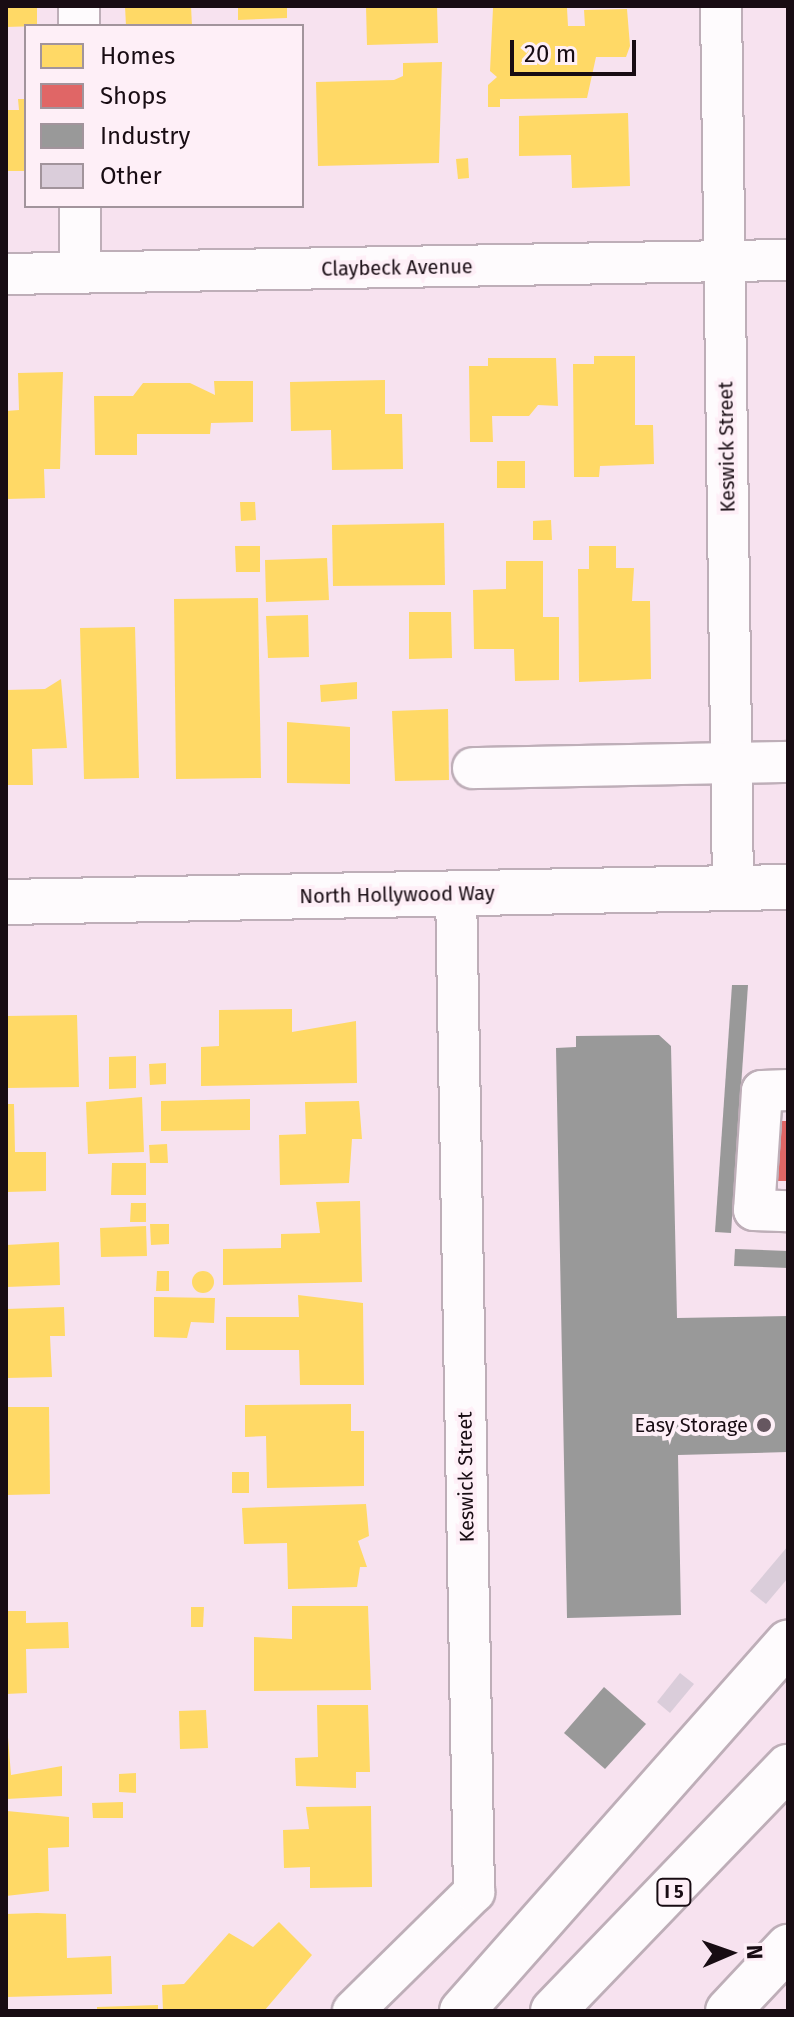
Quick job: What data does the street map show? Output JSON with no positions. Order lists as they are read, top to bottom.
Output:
{
  "streets": {
    "main road": ["North Hollywood Way", "I 5"],
    "street": ["Claybeck Avenue", "Keswick Street"]
  },
  "crossings": [
    ["Claybeck Avenue", "Keswick Street"],
    ["Keswick Street", "North Hollywood Way"]
  ],
  "places": ["Easy Storage"],
  "legend": [
    "Homes",
    "Shops",
    "Industry",
    "Other"
  ],
  "scale_bar": "20 m",
  "north": "right"
}
